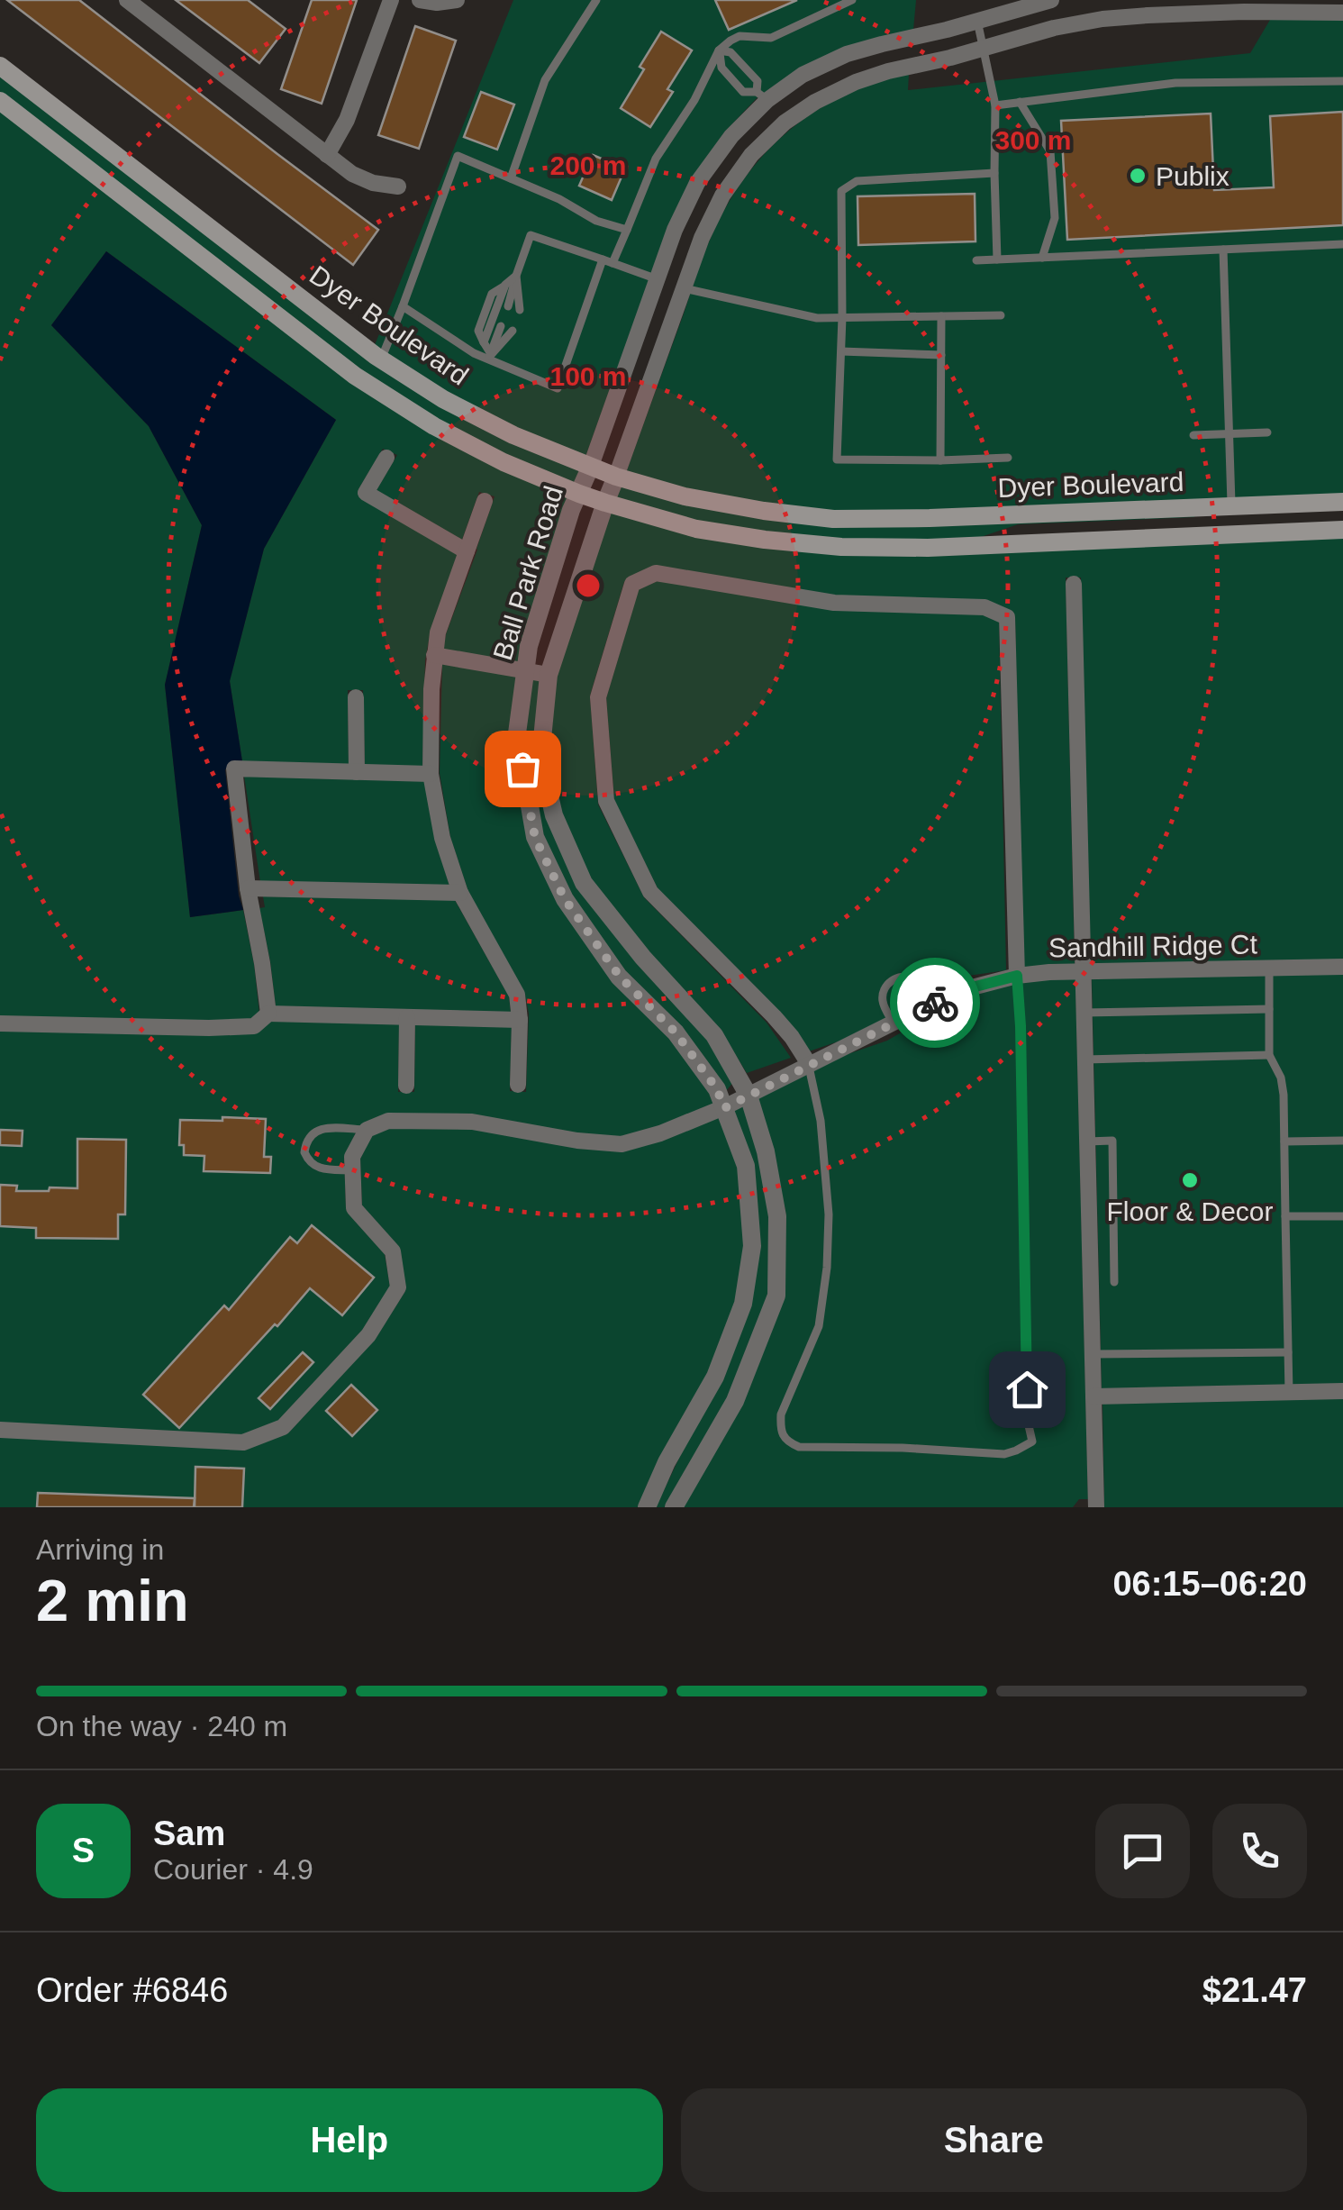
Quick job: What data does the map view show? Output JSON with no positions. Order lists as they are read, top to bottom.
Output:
{
  "streets": {
    "main road": ["Dyer Boulevard"],
    "street": ["Ball Park Road", "Sandhill Ridge Ct"]
  },
  "crossings": [
    ["Dyer Boulevard", "Ball Park Road"],
    ["Ball Park Road", "Sandhill Ridge Ct"]
  ],
  "places": ["Publix", "Floor & Decor"],
  "page": {
    "heading": ["2 min", "Arriving in", "06:15–06:20"],
    "panel": [
      "Sam",
      "Courier · 4.9",
      "Order #6846",
      "$21.47"
    ],
    "bar": "On the way · 240 m",
    "round": "S",
    "buttons": ["Help", "Share"]
  },
  "rings": ["300 m", "200 m", "100 m"]
}
